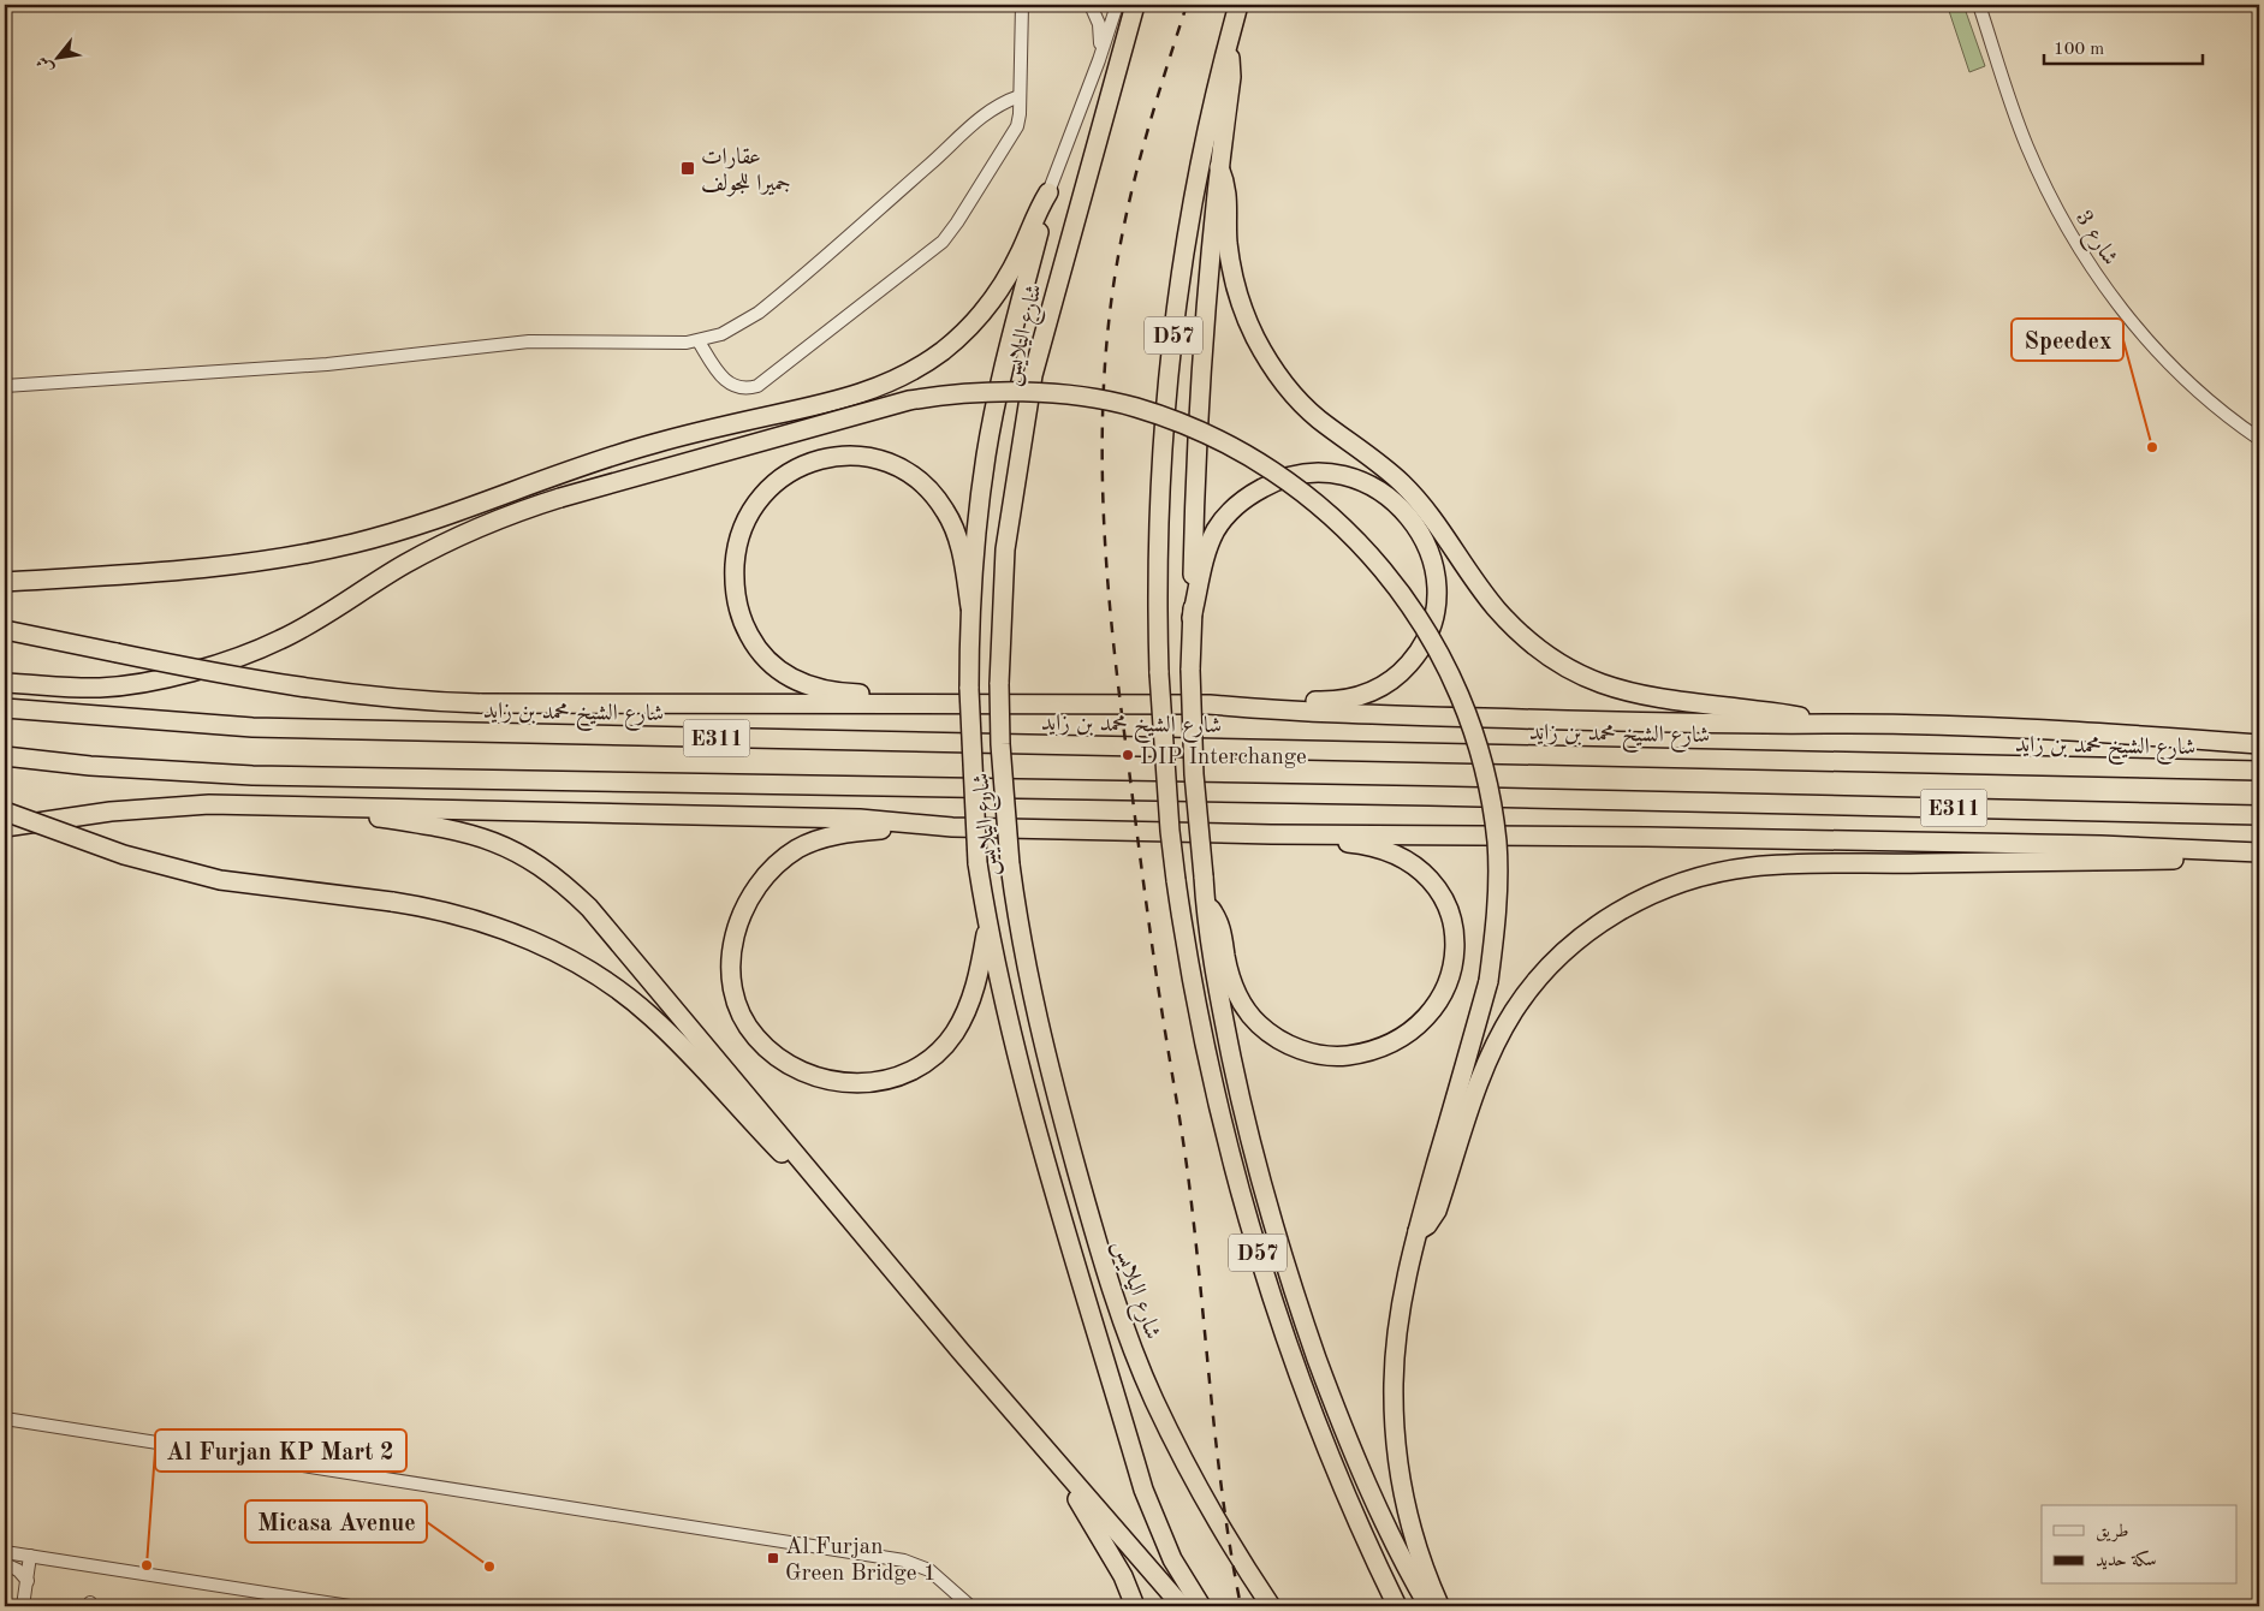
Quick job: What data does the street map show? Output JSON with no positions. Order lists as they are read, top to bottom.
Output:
{
  "streets": {
    "highway": [
      "شارع اليلايس",
      "D57",
      "شارع الشيخ محمد بن زايد",
      "E311"
    ],
    "street": ["شارع 3"]
  },
  "places": {
    "transit": ["عقارات جميرا للجولف", "Al Furjan Green Bridge 1"],
    "other": [
      "Speedex",
      "DIP Interchange",
      "Al Furjan KP Mart 2",
      "Micasa Avenue"
    ]
  },
  "legend": ["طريق", "سكة حديد"],
  "scale_bar": "100 m",
  "north": "bottom left"
}
